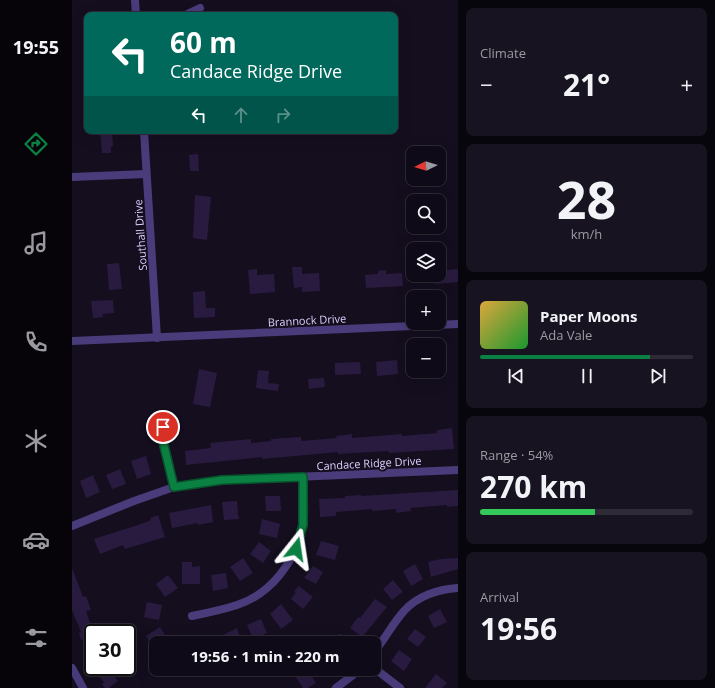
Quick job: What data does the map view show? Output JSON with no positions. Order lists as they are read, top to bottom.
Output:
{
  "streets": {
    "street": ["Southall Drive", "Brannock Drive", "Candace Ridge Drive"]
  },
  "crossings": [
    ["Southall Drive", "Brannock Drive"]
  ],
  "north": "left",
  "page": {
    "tabs": "19:55",
    "tile": [
      "Climate",
      ["28", "km/h"],
      ["Range · 54%", "270 km"],
      ["Arrival", "19:56"]
    ],
    "turn": ["60 m", "Candace Ridge Drive"],
    "heat": ["−", "21°", "+"],
    "map_buttons": ["+", "−"],
    "song": ["Paper Moons", "Ada Vale"],
    "limit": "30",
    "trip": "19:56 · 1 min · 220 m"
  }
}
